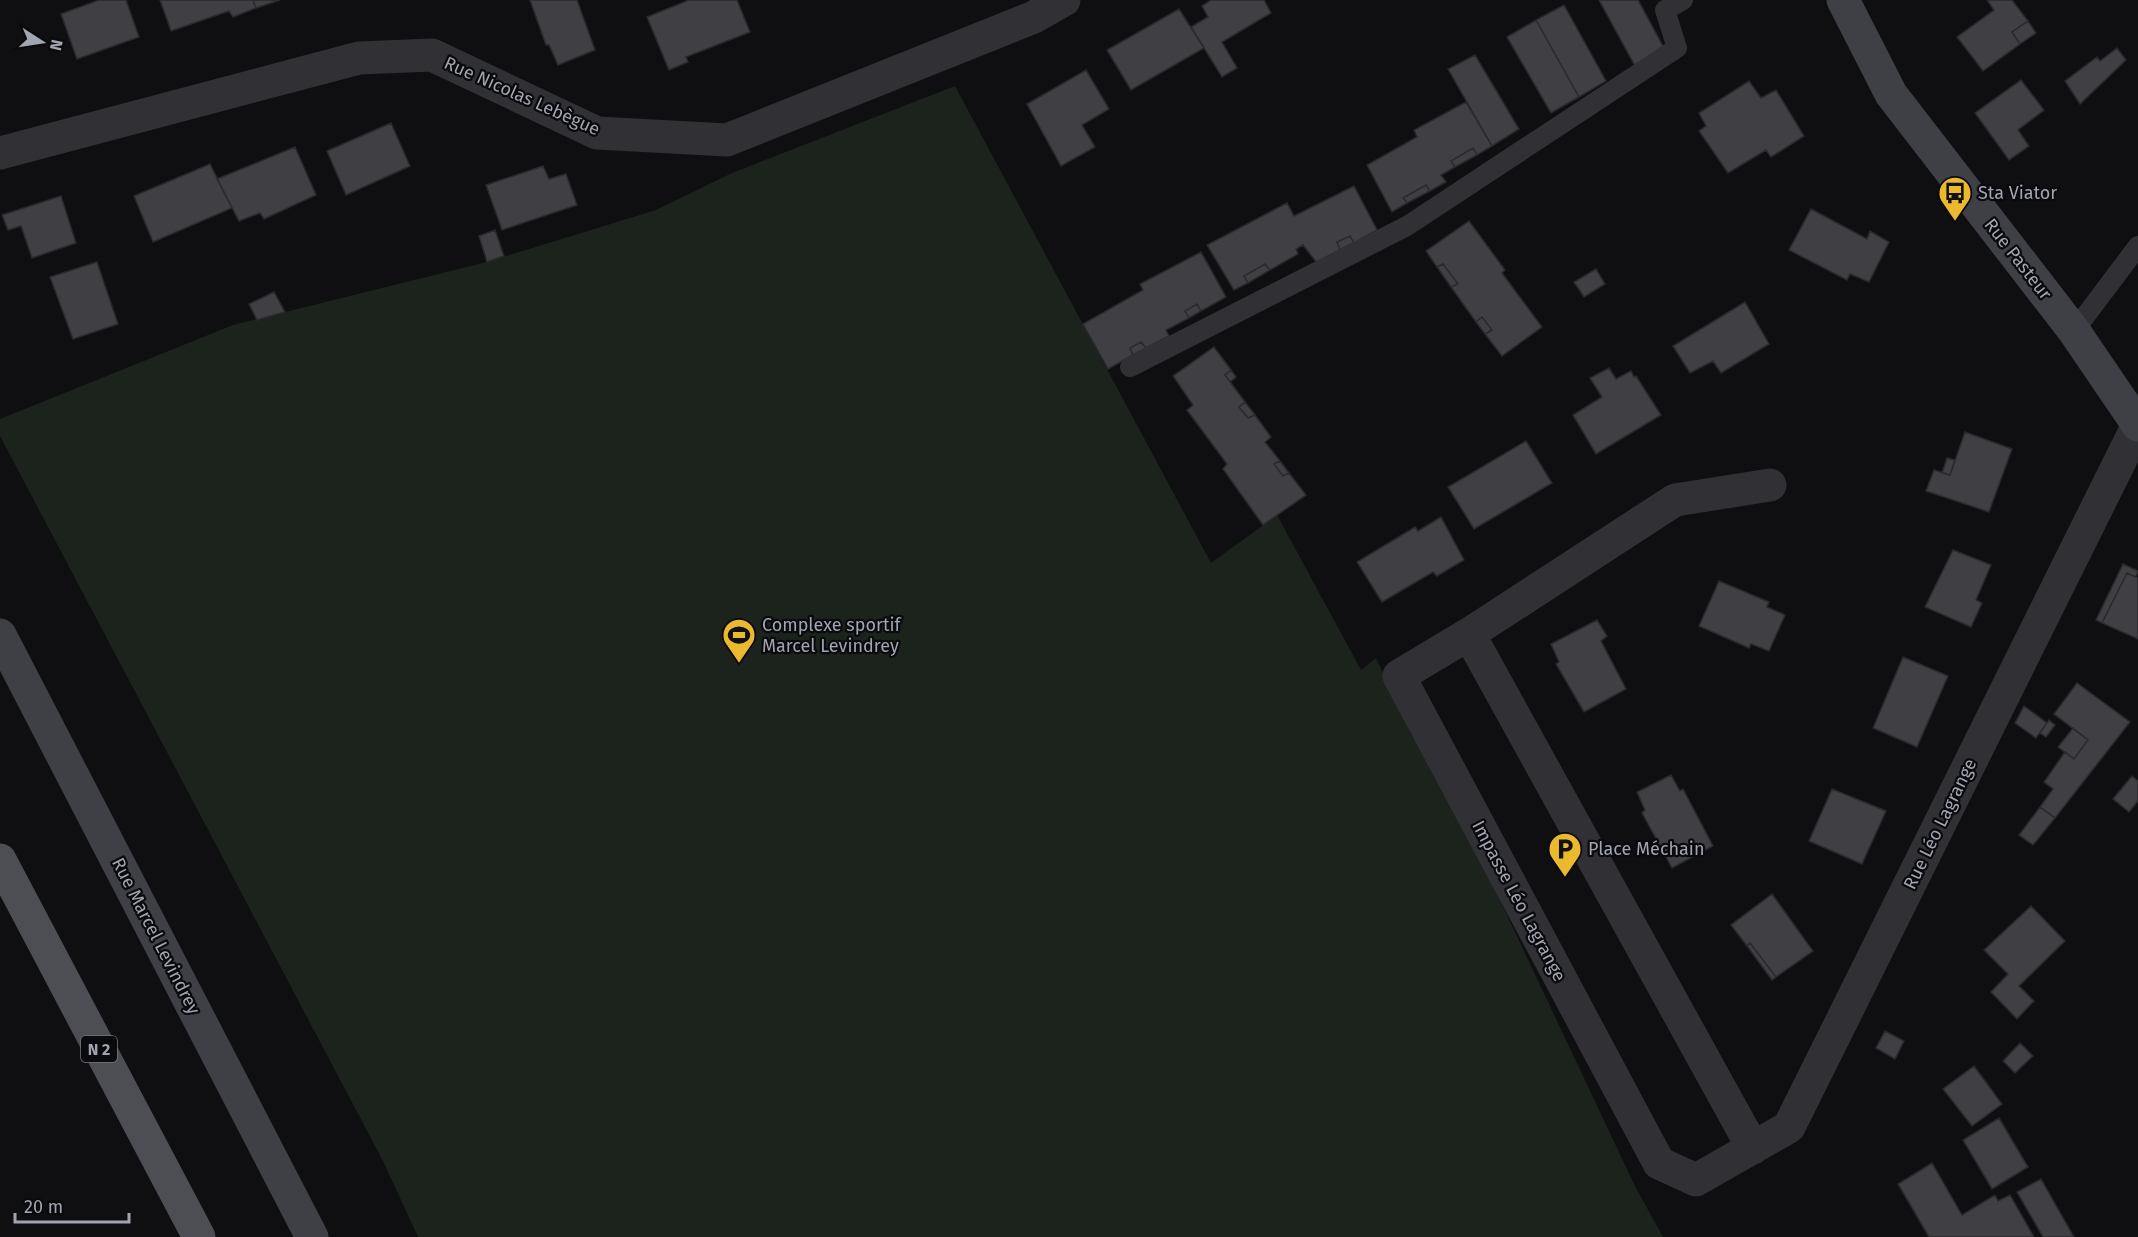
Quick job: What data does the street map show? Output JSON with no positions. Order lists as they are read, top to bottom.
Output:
{
  "streets": {
    "main road": ["N 2"],
    "street": [
      "Rue Nicolas Lebègue",
      "Rue Pasteur",
      "Rue Léo Lagrange",
      "Impasse Léo Lagrange",
      "Rue Marcel Levindrey"
    ]
  },
  "crossings": [
    ["Rue Pasteur", "Rue Léo Lagrange"],
    ["Rue Léo Lagrange", "Impasse Léo Lagrange"]
  ],
  "places": {
    "bus stop": ["Sta Viator"],
    "sports": ["Complexe sportif Marcel Levindrey"],
    "parking": ["Place Méchain"]
  },
  "scale_bar": "20 m",
  "north": "right"
}
